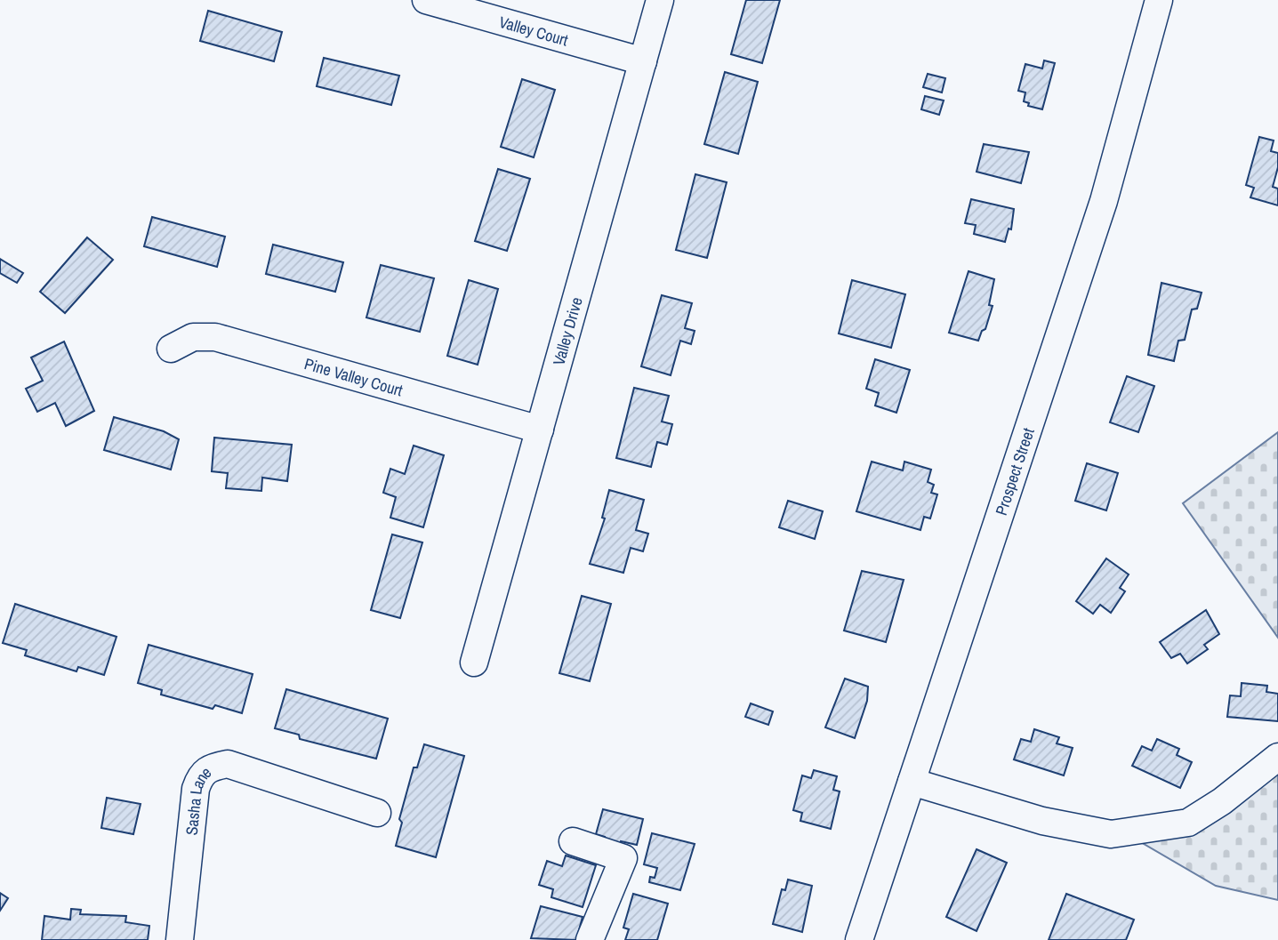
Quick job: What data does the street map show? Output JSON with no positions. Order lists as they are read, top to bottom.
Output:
{
  "streets": {
    "street": [
      "Valley Court",
      "Valley Drive",
      "Pine Valley Court",
      "Prospect Street",
      "Sasha Lane"
    ]
  },
  "crossings": [
    ["Valley Court", "Valley Drive"],
    ["Valley Drive", "Pine Valley Court"]
  ]
}
